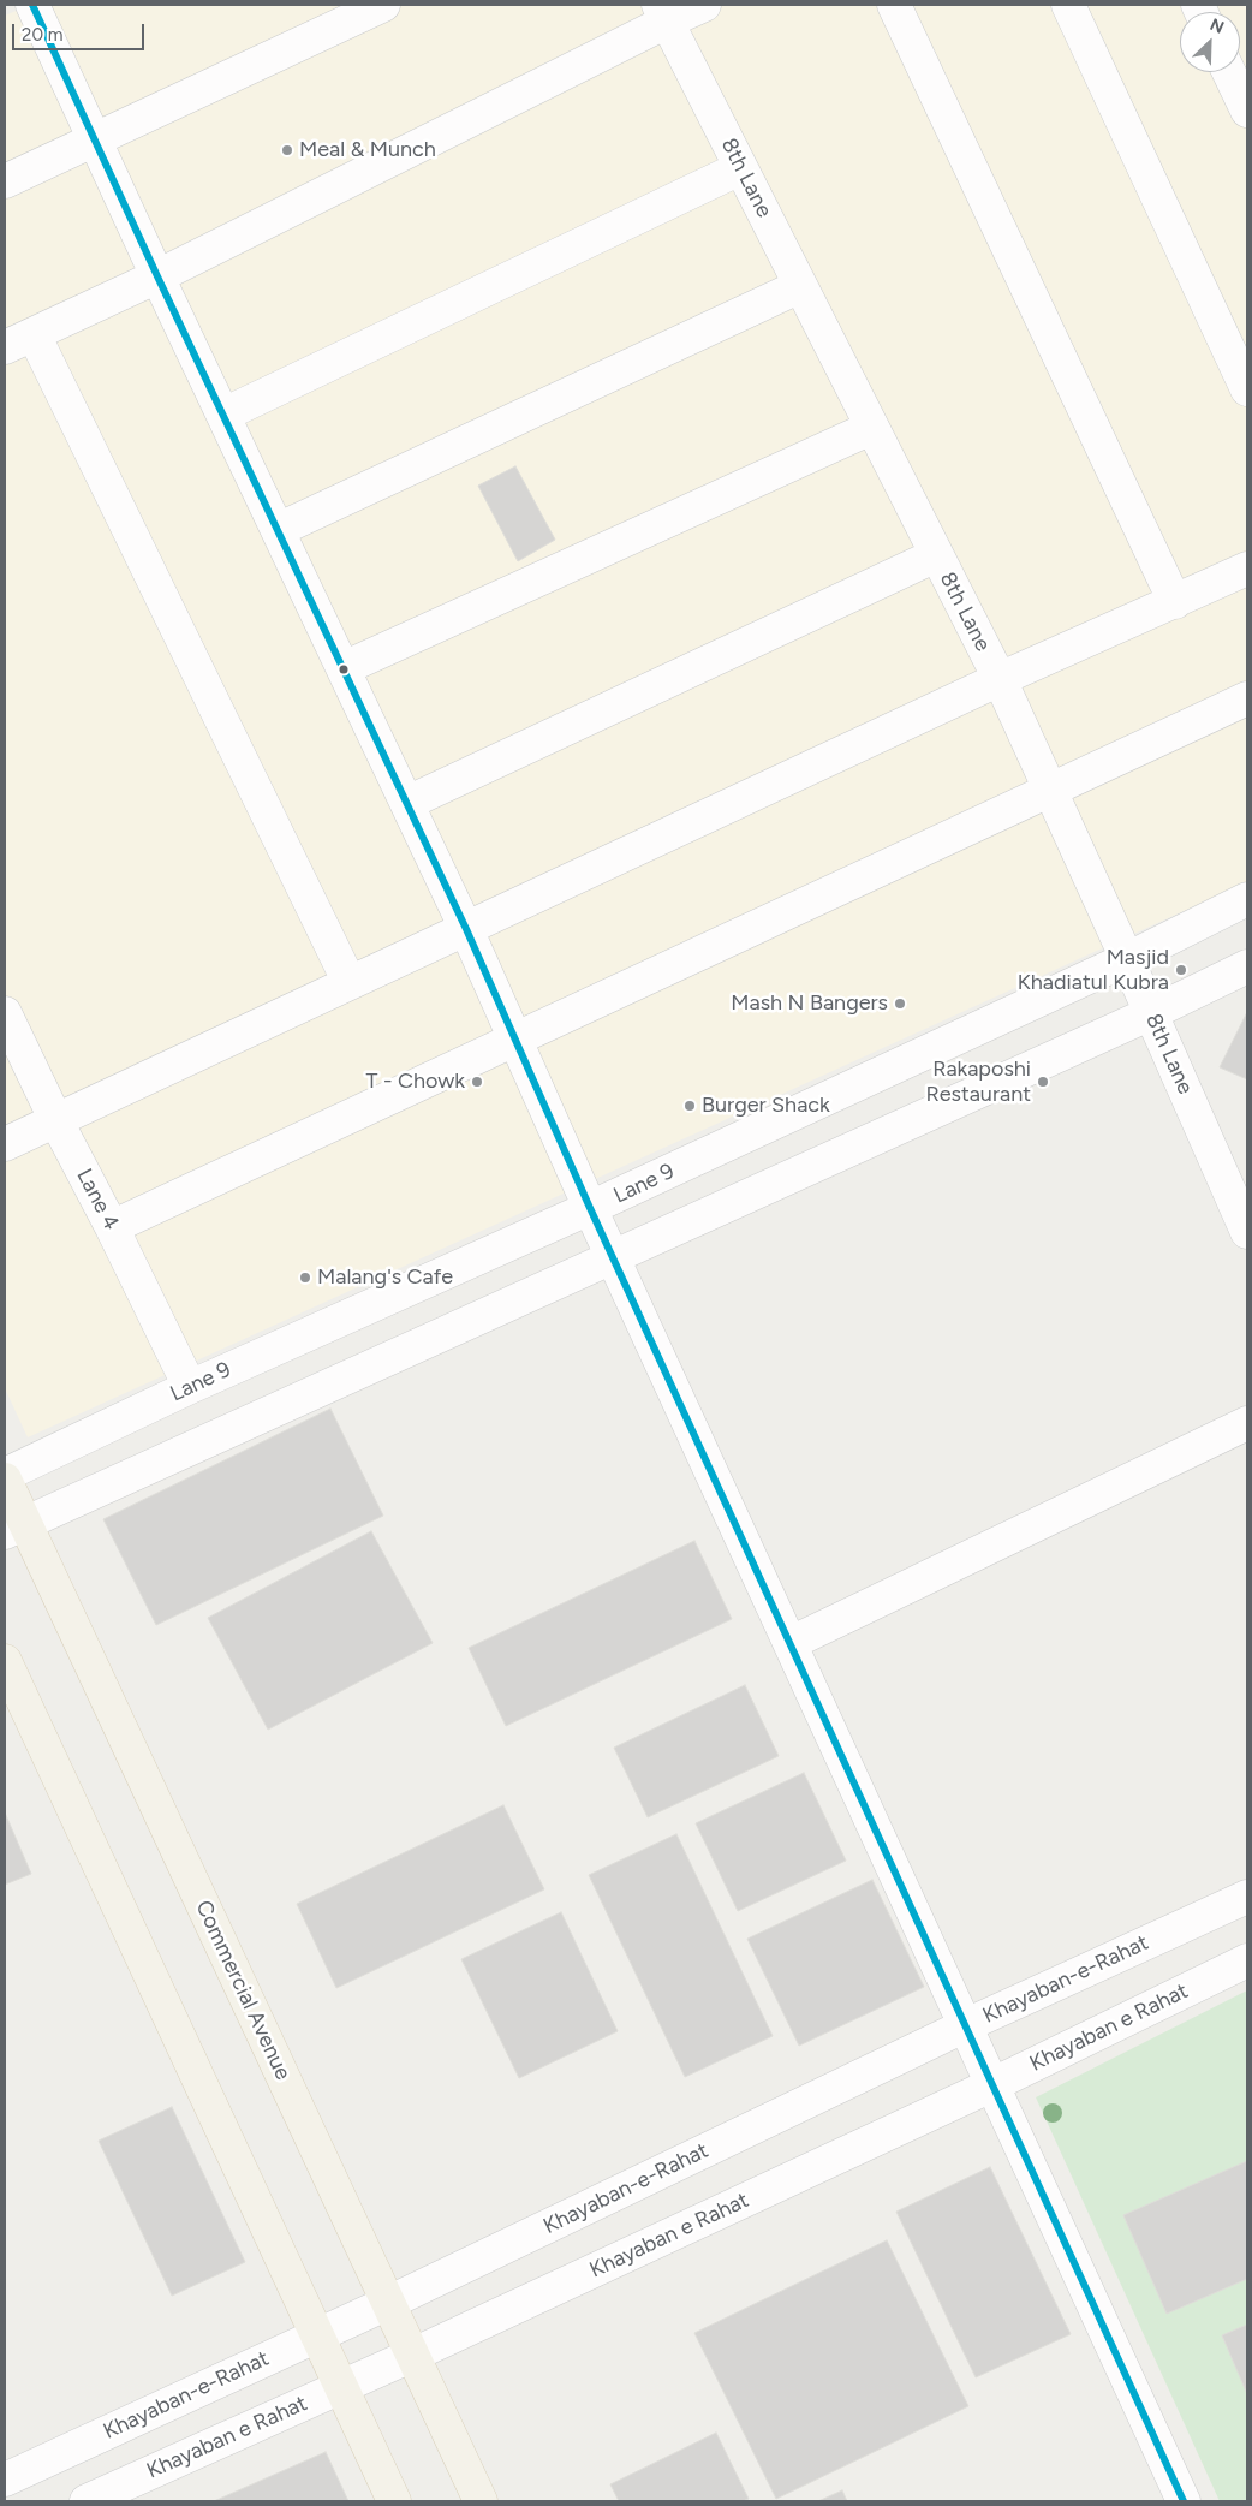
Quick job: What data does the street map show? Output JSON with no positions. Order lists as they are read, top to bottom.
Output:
{
  "streets": {
    "main road": ["Commercial Avenue"],
    "street": [
      "8th Lane",
      "Lane 9",
      "Lane 4",
      "Khayaban-e-Rahat",
      "Khayaban e Rahat"
    ]
  },
  "crossings": [
    ["8th Lane", "Lane 9"],
    ["Lane 9", "Lane 4"],
    ["Khayaban-e-Rahat", "Commercial Avenue"],
    ["Commercial Avenue", "Khayaban e Rahat"]
  ],
  "places": [
    "Meal & Munch",
    "Masjid Khadiatul Kubra",
    "Mash N Bangers",
    "T - Chowk",
    "Rakaposhi Restaurant",
    "Burger Shack",
    "Malang's Cafe"
  ],
  "scale_bar": "20 m",
  "north": "top right"
}
